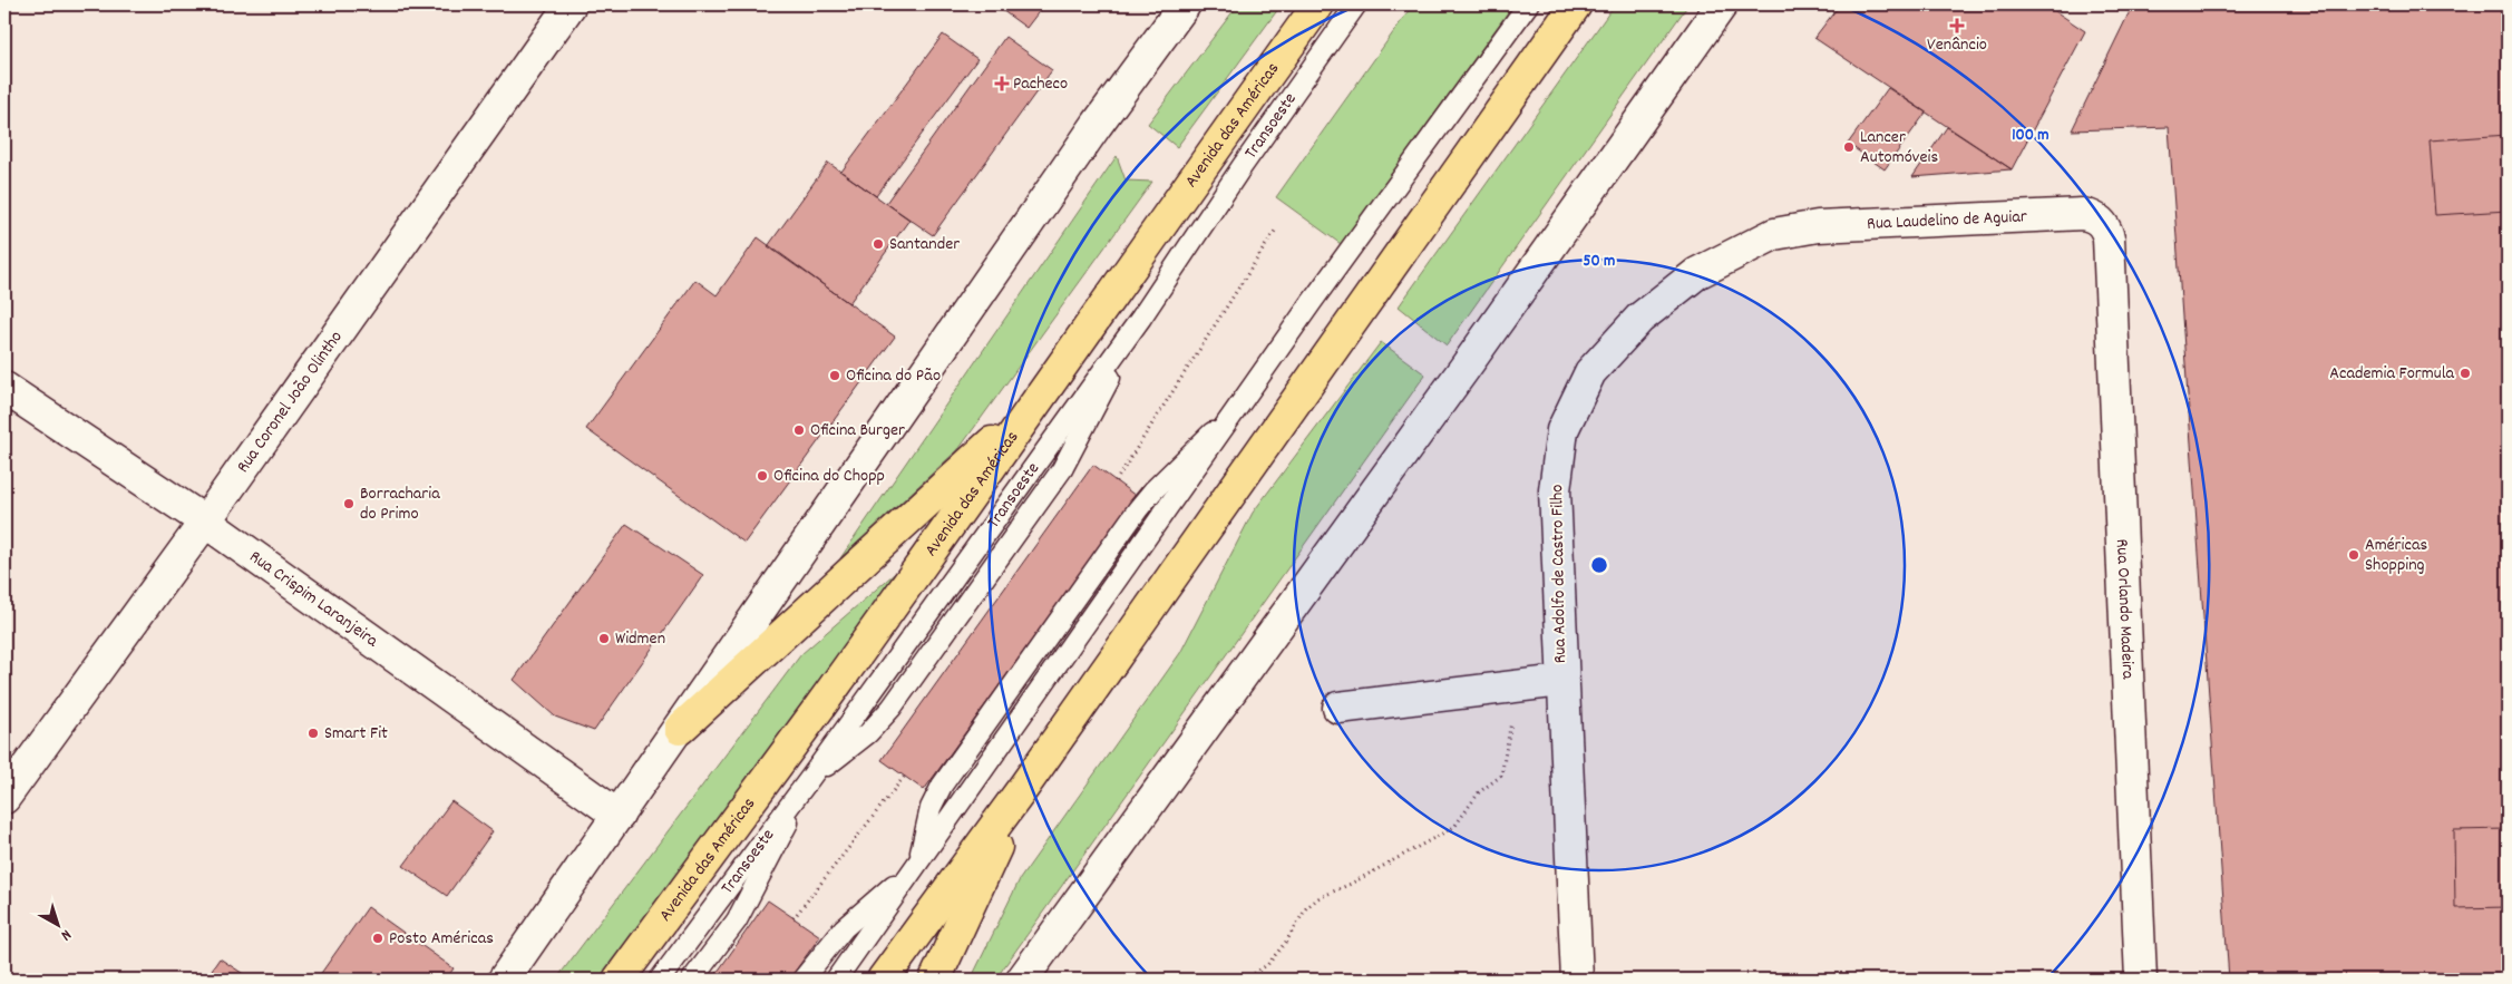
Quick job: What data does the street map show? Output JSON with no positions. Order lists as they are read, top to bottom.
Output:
{
  "streets": {
    "highway": ["Avenida das Américas"],
    "street": [
      "Rua Laudelino de Aguiar",
      "Rua Coronel João Olintho",
      "Rua Adolfo de Castro Filho",
      "Rua Crispim Laranjeira",
      "Rua Orlando Madeira"
    ],
    "lane": ["Transoeste"]
  },
  "crossings": [
    ["Rua Laudelino de Aguiar", "Rua Adolfo de Castro Filho"],
    ["Rua Laudelino de Aguiar", "Rua Orlando Madeira"],
    ["Rua Coronel João Olintho", "Rua Crispim Laranjeira"]
  ],
  "places": {
    "health": ["Venâncio", "Pacheco"],
    "other": [
      "Lancer Automóveis",
      "Santander",
      "Academia Formula",
      "Oficina do Pão",
      "Oficina Burger",
      "Oficina do Chopp",
      "Borracharia do Primo",
      "Américas Shopping",
      "Widmen",
      "Smart Fit",
      "Posto Américas"
    ]
  },
  "north": "bottom right",
  "rings": ["100 m", "50 m"]
}
